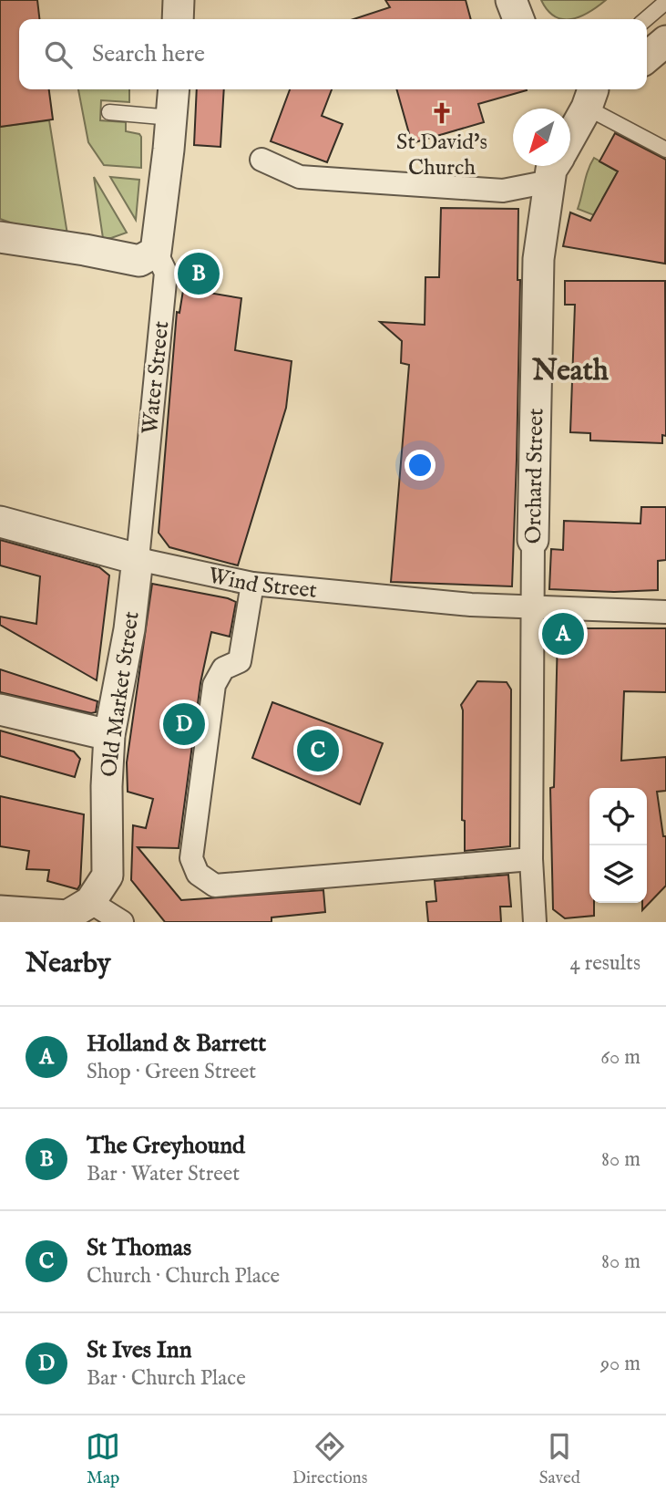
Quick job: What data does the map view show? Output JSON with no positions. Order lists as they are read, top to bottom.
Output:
{
  "streets": {
    "street": [
      "Water Street",
      "Orchard Street",
      "Wind Street",
      "Old Market Street"
    ]
  },
  "crossings": [
    ["Water Street", "Wind Street"],
    ["Water Street", "Old Market Street"],
    ["Orchard Street", "Wind Street"],
    ["Wind Street", "Old Market Street"]
  ],
  "districts": ["Neath"],
  "places": {
    "church": ["St David's Church"]
  },
  "north": "bottom left",
  "page": {
    "search": "Search here",
    "pins": [
      "B",
      "A",
      "D",
      "C"
    ],
    "heading": ["Nearby", "4 results"],
    "list": [
      {
        "mark": "A",
        "name": "Holland & Barrett",
        "note": "Shop · Green Street",
        "value": "60 m"
      },
      {
        "mark": "B",
        "name": "The Greyhound",
        "note": "Bar · Water Street",
        "value": "80 m"
      },
      {
        "mark": "C",
        "name": "St Thomas",
        "note": "Church · Church Place",
        "value": "80 m"
      },
      {
        "mark": "D",
        "name": "St Ives Inn",
        "note": "Bar · Church Place",
        "value": "90 m"
      }
    ],
    "nav": ["Map", "Directions", "Saved"]
  }
}
